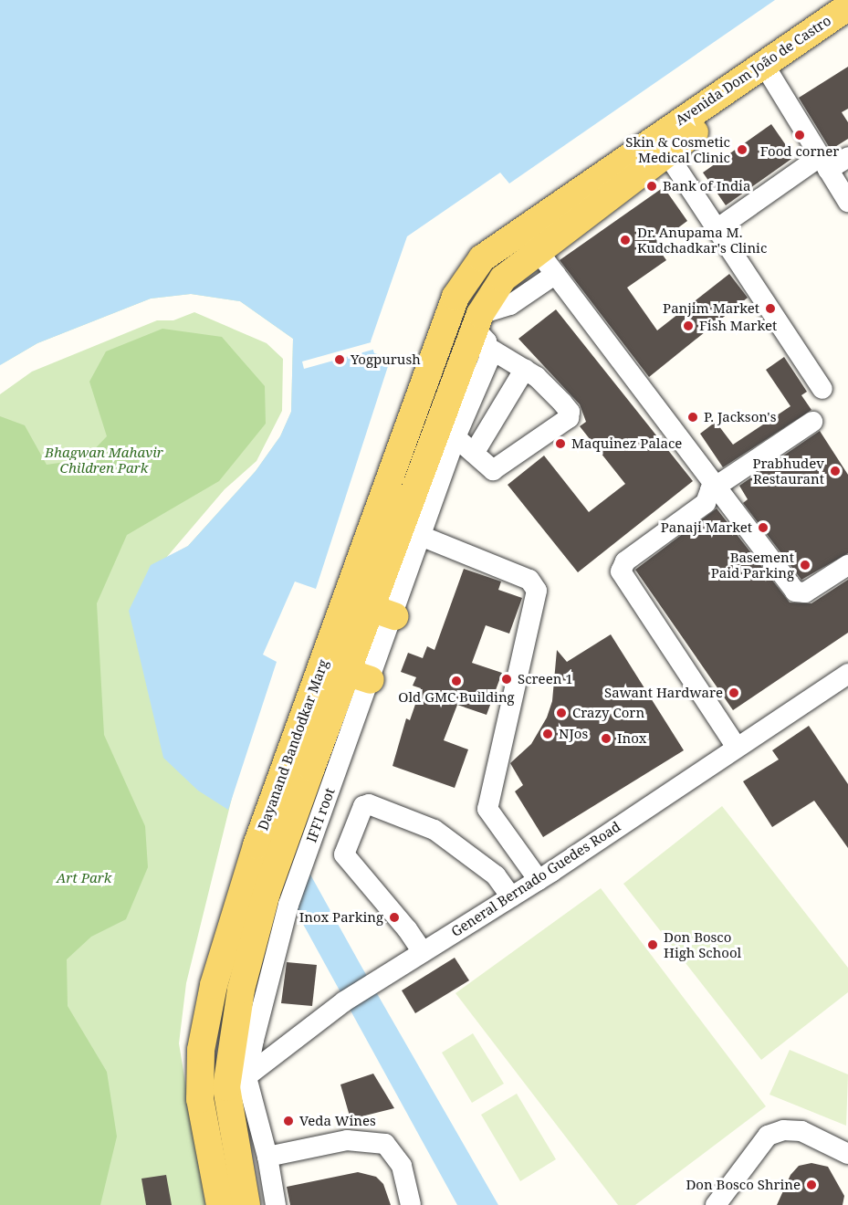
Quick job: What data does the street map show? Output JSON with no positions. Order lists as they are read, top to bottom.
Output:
{
  "streets": {
    "main road": ["Avenida Dom João de Castro", "Dayanand Bandodkar Marg"],
    "street": ["IFFI root", "General Bernado Guedes Road"]
  },
  "crossings": [
    ["Avenida Dom João de Castro", "Dayanand Bandodkar Marg"],
    ["Avenida Dom João de Castro", "IFFI root"],
    ["Dayanand Bandodkar Marg", "IFFI root"],
    ["Dayanand Bandodkar Marg", "General Bernado Guedes Road"],
    ["IFFI root", "General Bernado Guedes Road"]
  ],
  "parks": ["Bhagwan Mahavir Children Park", "Art Park"],
  "places": [
    "Food corner",
    "Skin & Cosmetic Medical Clinic",
    "Bank of India",
    "Dr. Anupama M. Kudchadkar's Clinic",
    "Panjim Market",
    "Fish Market",
    "Yogpurush",
    "P. Jackson's",
    "Maquinez Palace",
    "Prabhudev Restaurant",
    "Panaji Market",
    "Basement Paid Parking",
    "Screen 1",
    "Old GMC Building",
    "Sawant Hardware",
    "Crazy Corn",
    "NJos",
    "Inox",
    "Inox Parking",
    "Don Bosco High School",
    "Veda Wines",
    "Don Bosco Shrine"
  ]
}
